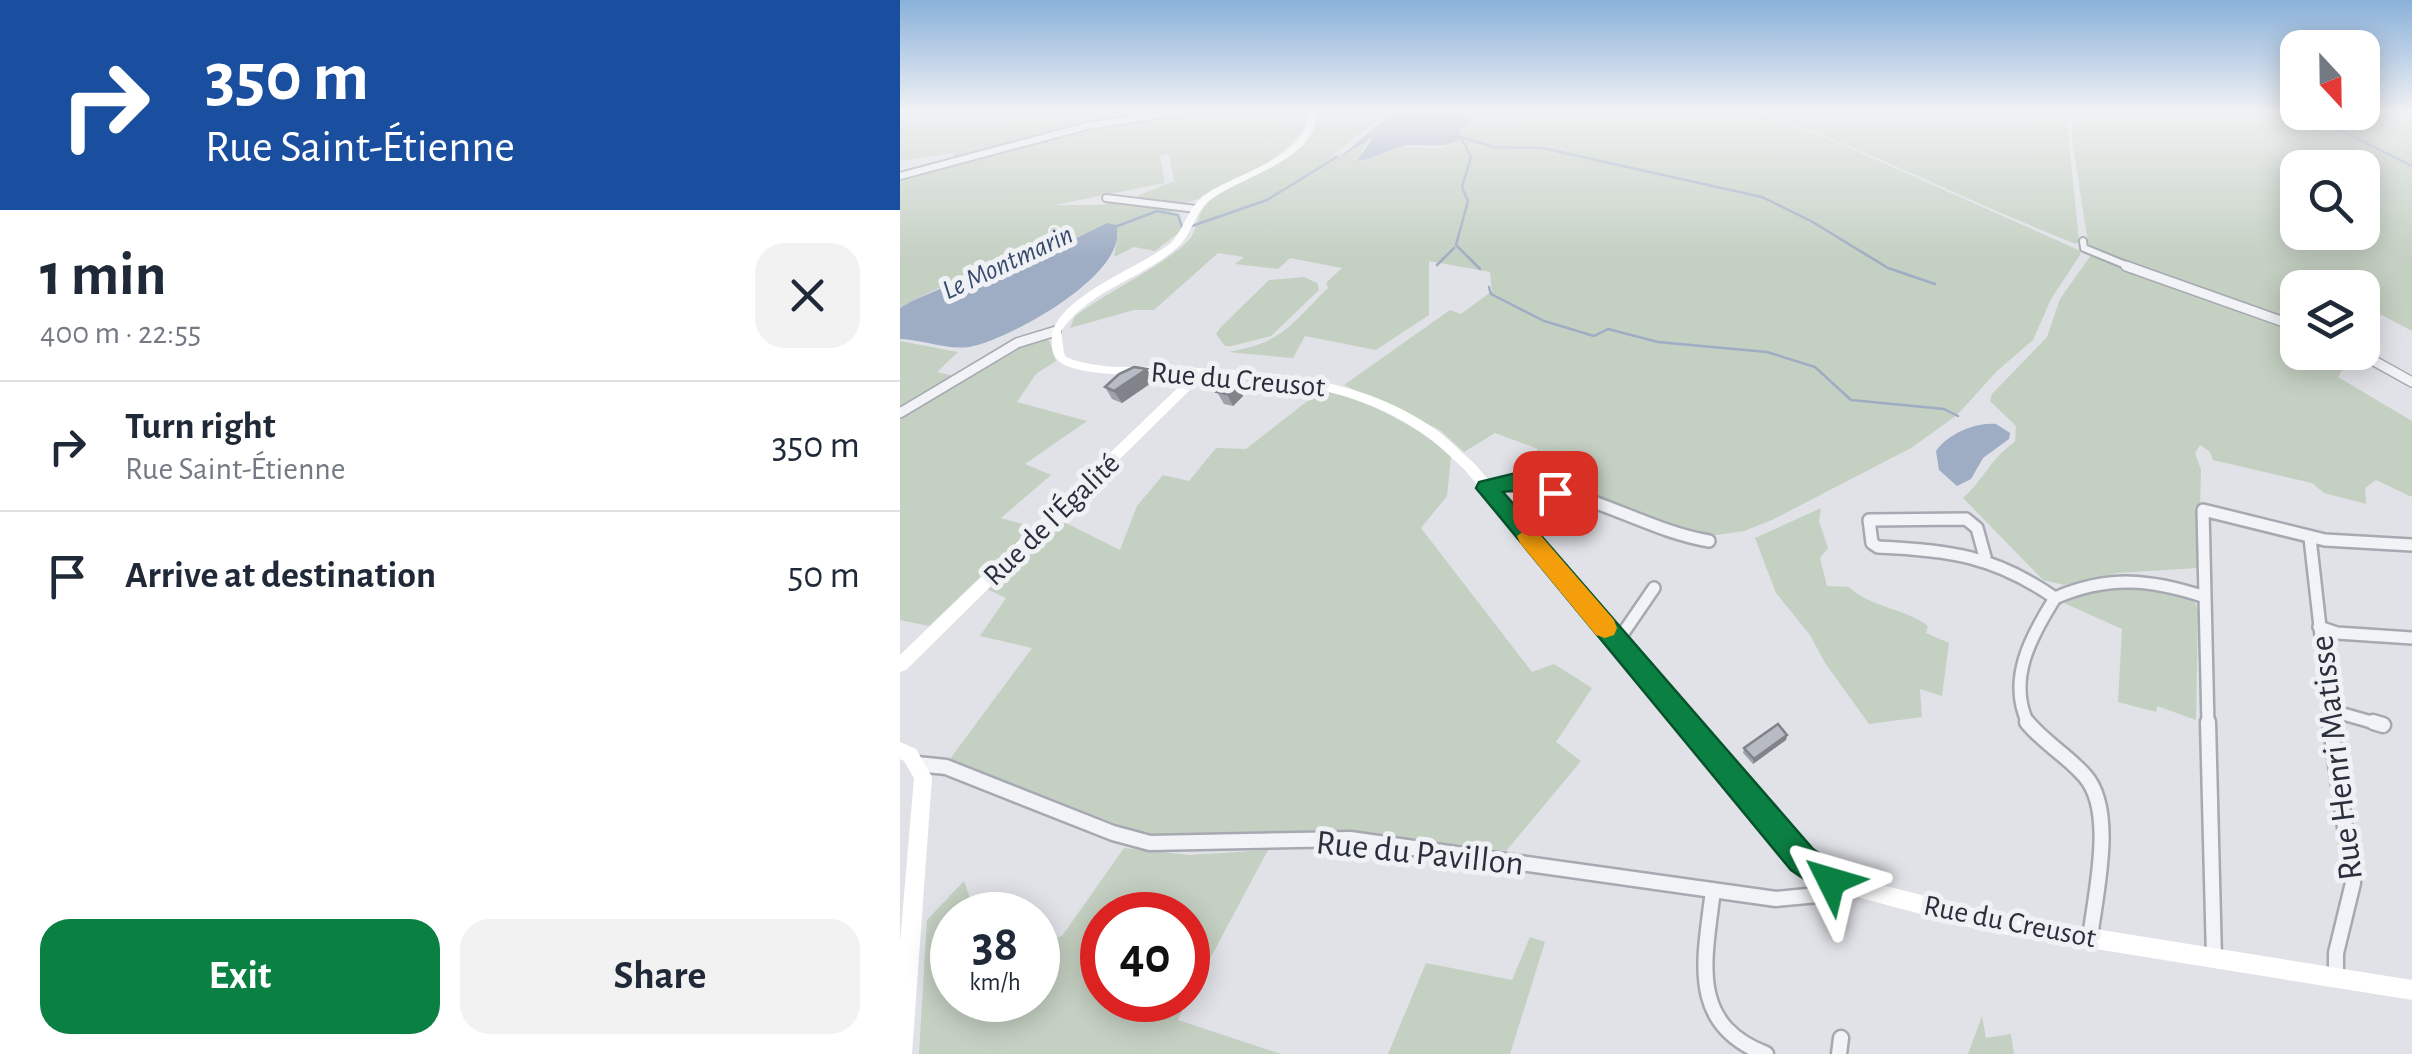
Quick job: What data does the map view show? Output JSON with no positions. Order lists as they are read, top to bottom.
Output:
{
  "streets": {
    "street": [
      "Rue du Creusot",
      "Rue de l'Égalité",
      "Rue Henri Matisse",
      "Rue du Pavillon"
    ]
  },
  "crossings": [
    ["Rue du Creusot", "Rue de l'Égalité"],
    ["Rue du Creusot", "Rue Henri Matisse"],
    ["Rue du Creusot", "Rue du Pavillon"]
  ],
  "water": ["Le Montmarin"],
  "north": "bottom",
  "page": {
    "turn": ["350 m", "Rue Saint-Étienne"],
    "heading": ["1 min", "400 m · 22:55"],
    "list": [
      {
        "name": "Turn right",
        "note": "Rue Saint-Étienne",
        "value": "350 m"
      },
      {
        "name": "Arrive at destination",
        "value": "50 m"
      }
    ],
    "speed": "38 km/h",
    "limit": "40",
    "buttons": ["Exit", "Share"]
  }
}
